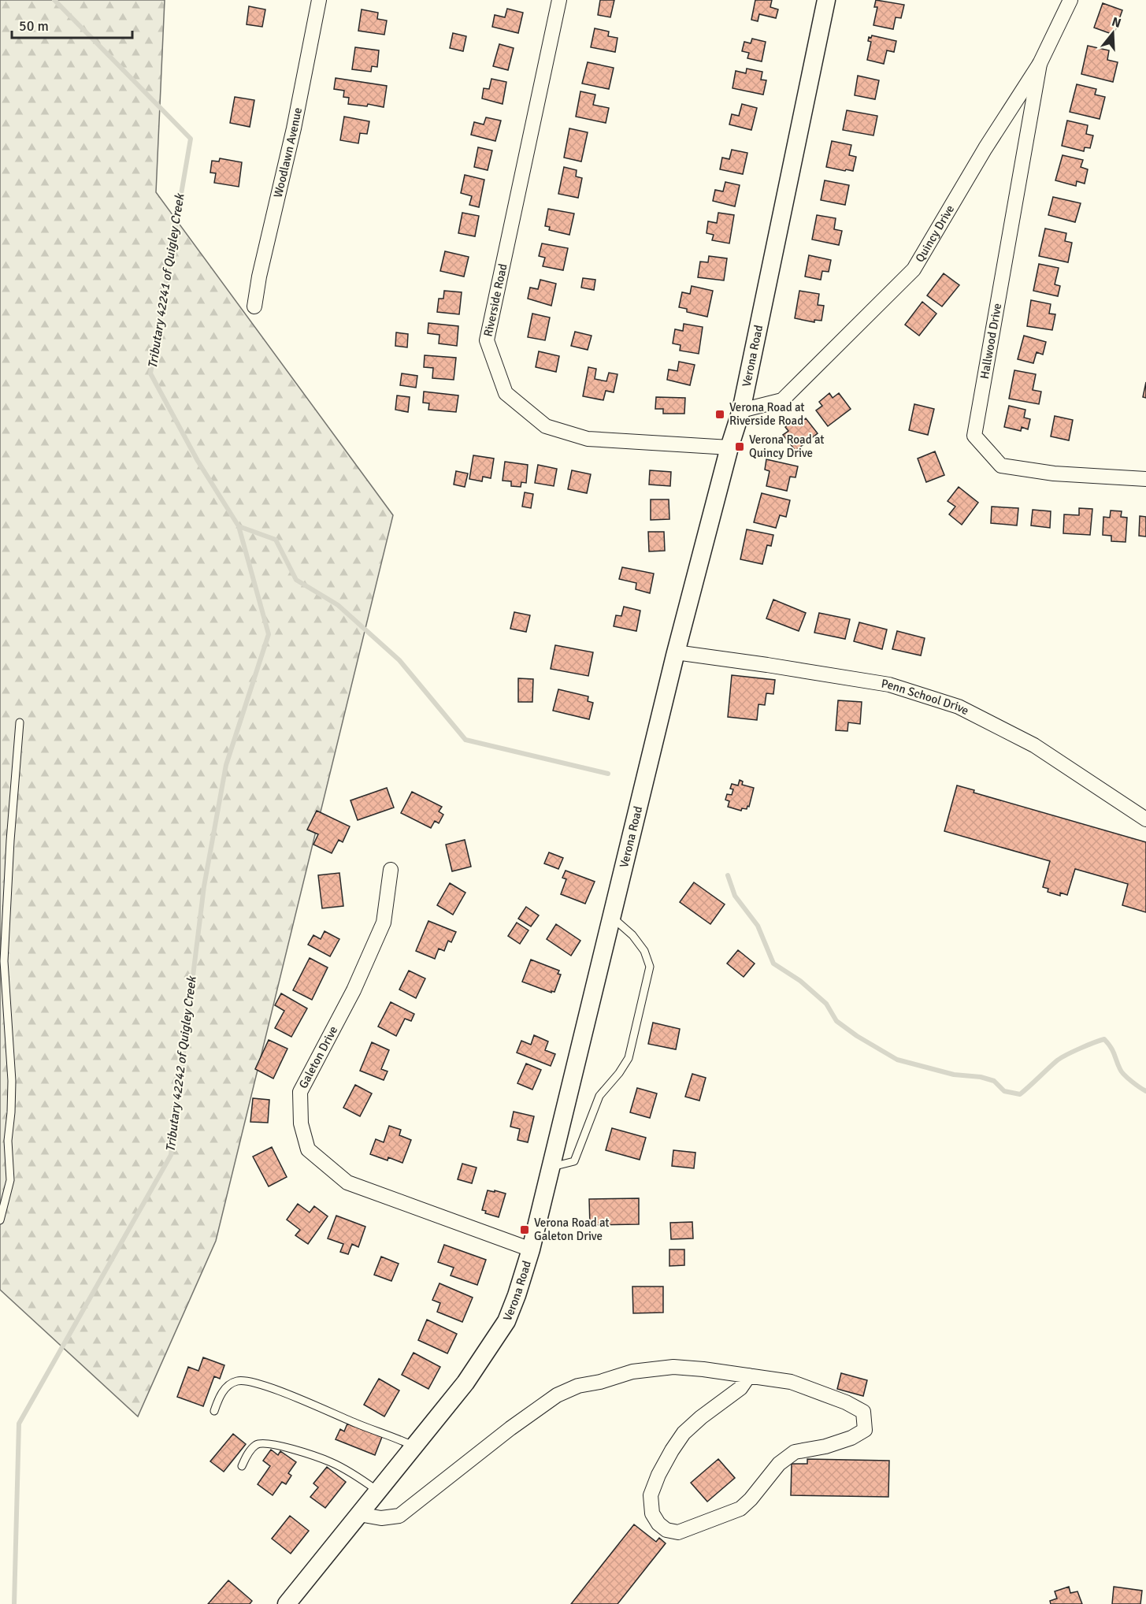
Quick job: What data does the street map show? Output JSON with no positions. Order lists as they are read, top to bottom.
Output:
{
  "streets": {
    "street": [
      "Woodlawn Avenue",
      "Quincy Drive",
      "Riverside Road",
      "Hallwood Drive",
      "Verona Road",
      "Penn School Drive",
      "Galeton Drive"
    ]
  },
  "crossings": [
    ["Quincy Drive", "Hallwood Drive"],
    ["Quincy Drive", "Verona Road"],
    ["Riverside Road", "Verona Road"],
    ["Verona Road", "Penn School Drive"],
    ["Verona Road", "Galeton Drive"]
  ],
  "water": ["Tributary 42241 of Quigley Creek", "Tributary 42242 of Quigley Creek"],
  "places": {
    "transit": ["Verona Road at Riverside Road", "Verona Road at Quincy Drive", "Verona Road at Galeton Drive"]
  },
  "scale_bar": "50 m",
  "north": "top"
}
